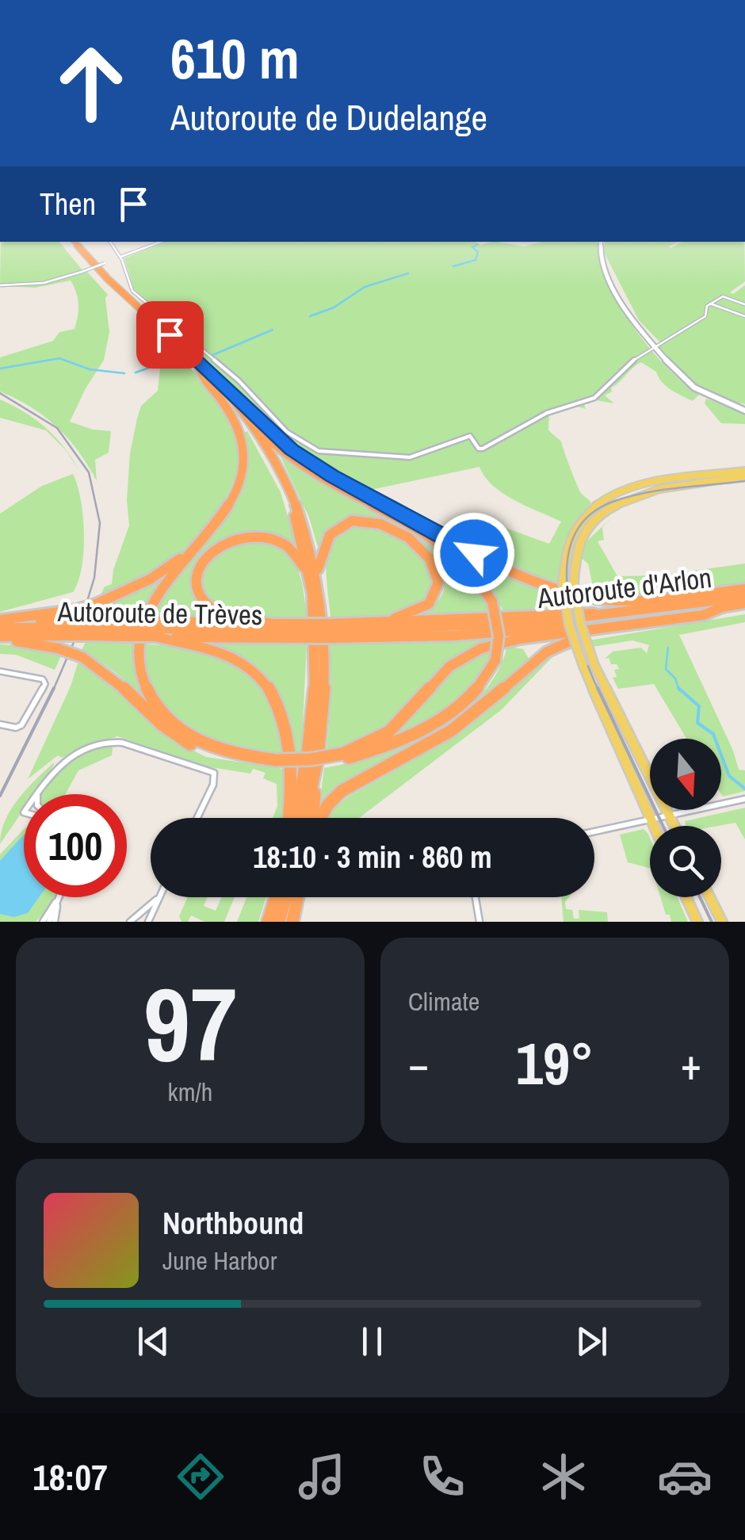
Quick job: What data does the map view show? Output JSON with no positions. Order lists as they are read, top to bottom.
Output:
{
  "streets": {
    "highway": ["Autoroute d'Arlon", "Autoroute de Trèves"]
  },
  "crossings": [
    ["Autoroute d'Arlon", "Autoroute de Trèves"]
  ],
  "north": "bottom",
  "page": {
    "turn": ["610 m", "Autoroute de Dudelange"],
    "then": "Then",
    "limit": "100",
    "trip": "18:10 · 3 min · 860 m",
    "tile": [
      ["97", "km/h"],
      "Climate"
    ],
    "heat": ["−", "19°", "+"],
    "song": ["Northbound", "June Harbor"],
    "tabs": "18:07"
  }
}
